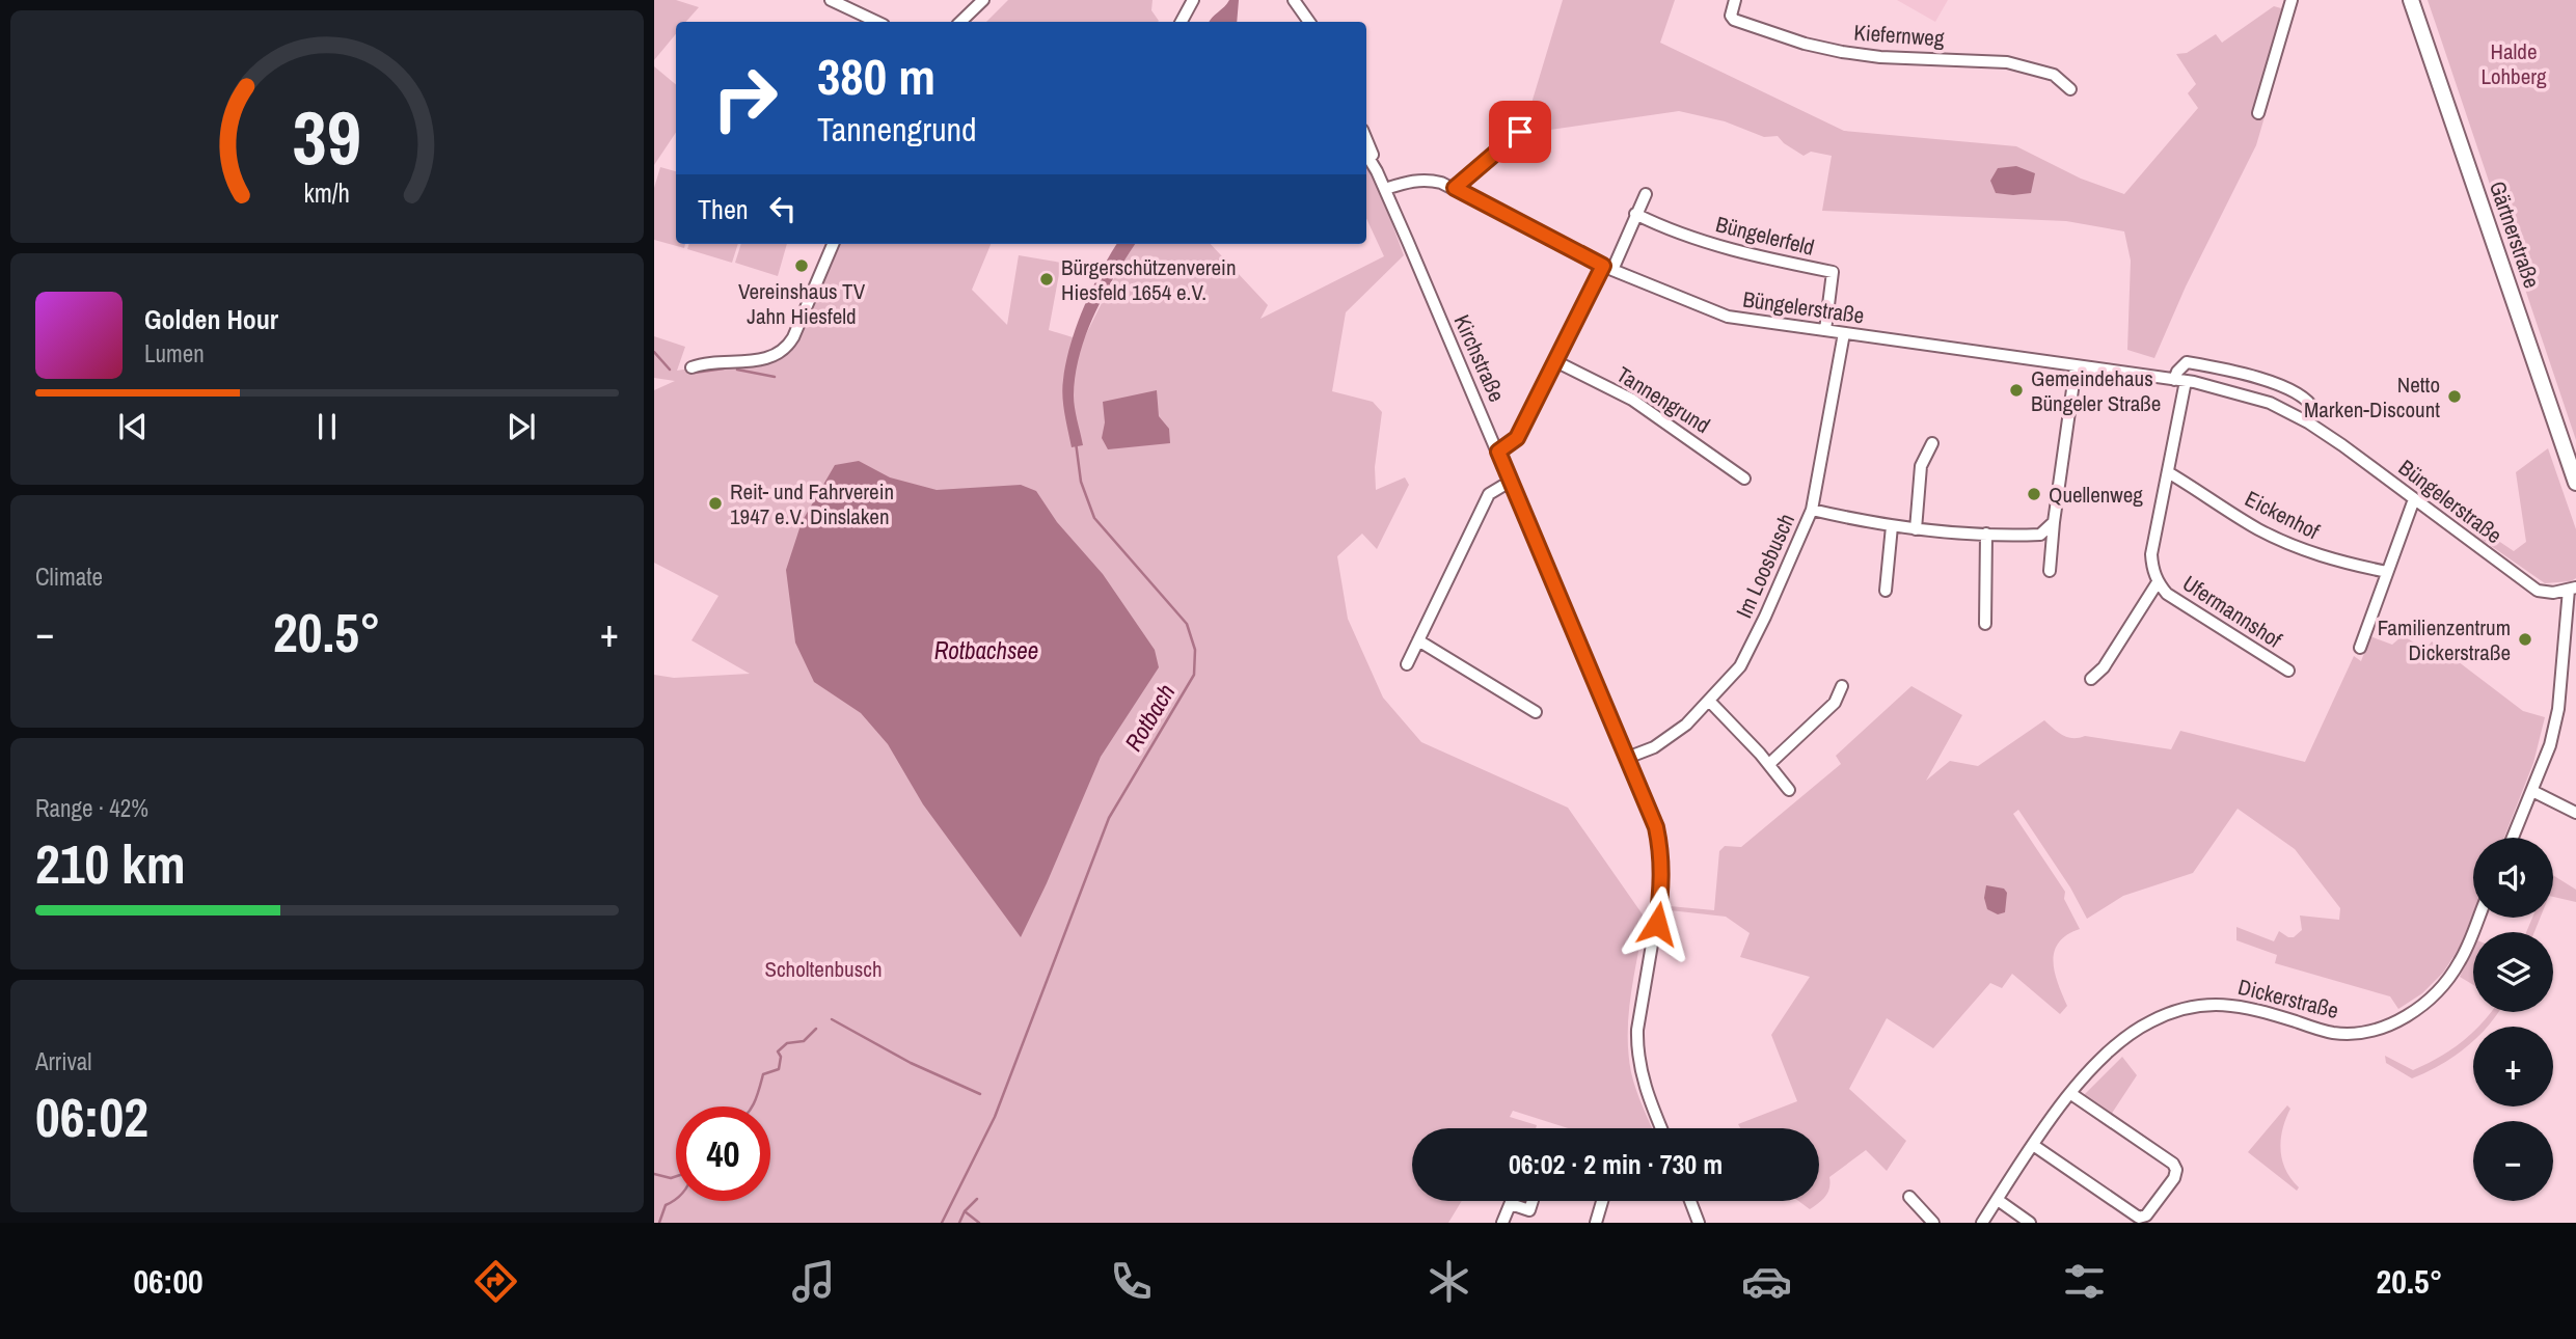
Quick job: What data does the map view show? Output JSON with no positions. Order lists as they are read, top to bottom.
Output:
{
  "streets": {
    "main road": ["Gärtnerstraße"],
    "street": [
      "Kiefernweg",
      "Büngelerfeld",
      "Büngelerstraße",
      "Kirchstraße",
      "Tannengrund",
      "Eickenhof",
      "Im Loosbusch",
      "Ufermannshof",
      "Dickerstraße"
    ]
  },
  "crossings": [
    ["Büngelerfeld", "Büngelerstraße"],
    ["Büngelerstraße", "Kirchstraße"],
    ["Büngelerstraße", "Im Loosbusch"],
    ["Kirchstraße", "Im Loosbusch"]
  ],
  "water": ["Rotbachsee", "Rotbach"],
  "parks": ["Halde Lohberg", "Scholtenbusch"],
  "places": [
    "Vereinshaus TV Jahn Hiesfeld",
    "Bürgerschützenverein Hiesfeld 1654 e.V.",
    "Gemeindehaus Büngeler Straße",
    "Netto Marken-Discount",
    "Quellenweg",
    "Reit- und Fahrverein 1947 e.V. Dinslaken",
    "Familienzentrum Dickerstraße"
  ],
  "page": {
    "turn": ["380 m", "Tannengrund"],
    "then": "Then",
    "song": ["Golden Hour", "Lumen"],
    "tile": [
      "Climate",
      ["Range · 42%", "210 km"],
      ["Arrival", "06:02"]
    ],
    "heat": ["−", "20.5°", "+"],
    "map_buttons": ["+", "−"],
    "limit": "40",
    "trip": "06:02 · 2 min · 730 m",
    "tabs": ["06:00", "20.5°"],
    "gauge": ["39", "km/h"]
  }
}
